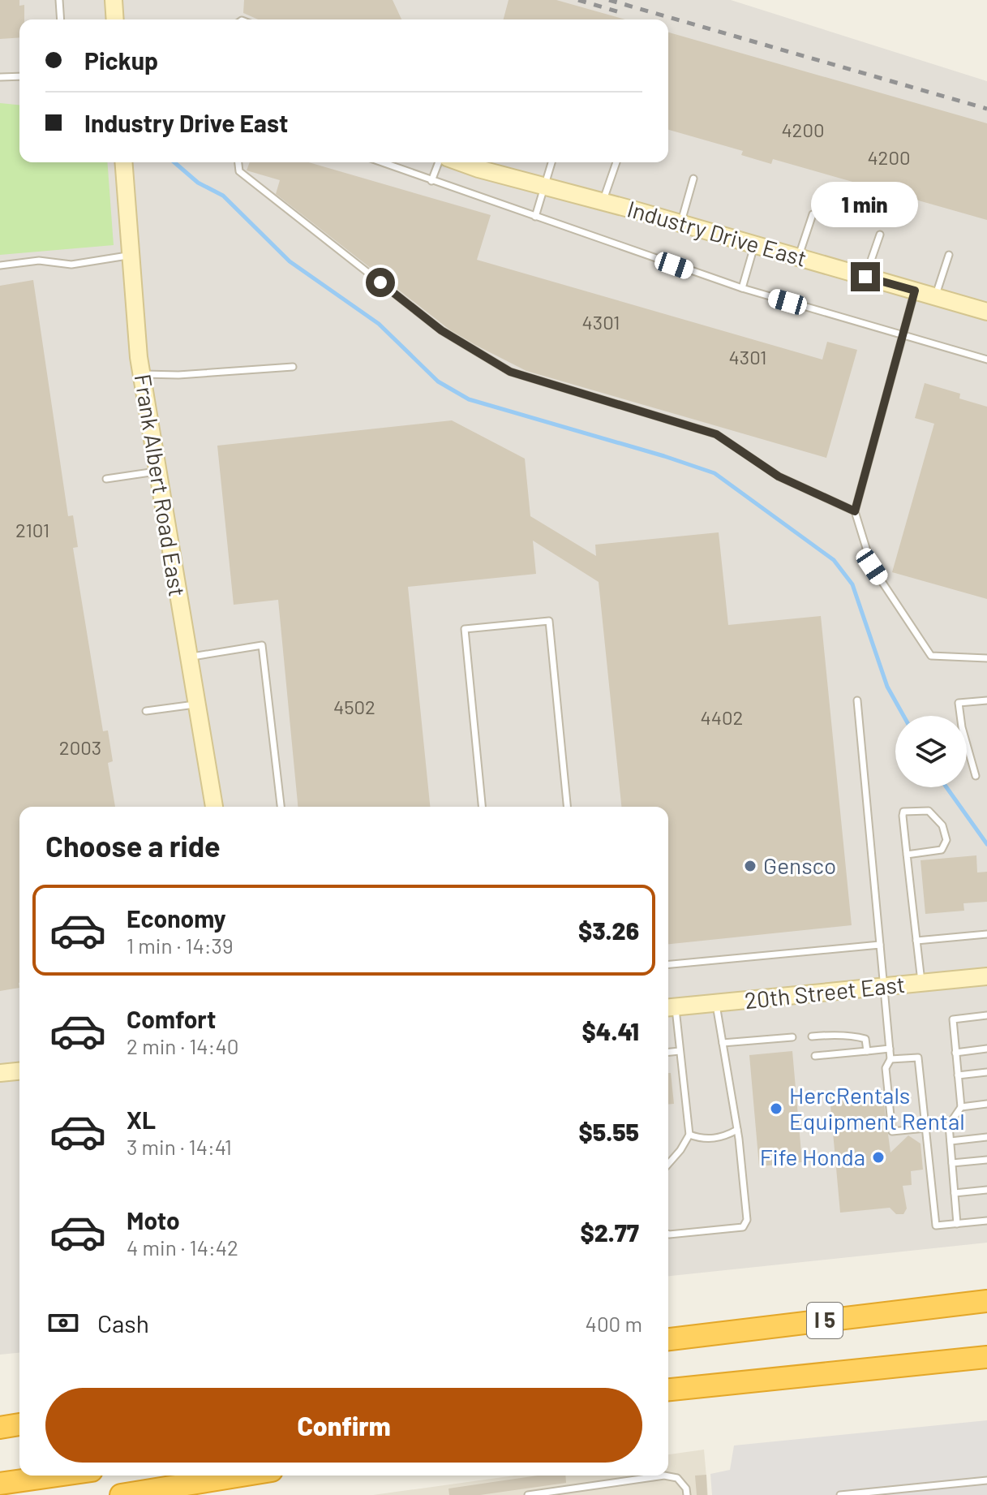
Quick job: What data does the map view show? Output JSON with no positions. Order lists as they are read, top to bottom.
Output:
{
  "streets": {
    "highway": ["I 5"],
    "street": ["Industry Drive East", "Frank Albert Road East", "20th Street East"]
  },
  "places": ["Gensco", "HercRentals Equipment Rental", "Fife Honda"],
  "house_numbers": [
    "4200",
    "4200",
    "4301",
    "4301",
    "2101",
    "4502",
    "4402",
    "2003"
  ],
  "page": {
    "banner": ["Pickup", "Industry Drive East"],
    "bubble": "1 min",
    "heading": "Choose a ride",
    "list": [
      {
        "name": "Economy",
        "note": "1 min · 14:39",
        "value": "$3.26"
      },
      {
        "name": "Comfort",
        "note": "2 min · 14:40",
        "value": "$4.41"
      },
      {
        "name": "XL",
        "note": "3 min · 14:41",
        "value": "$5.55"
      },
      {
        "name": "Moto",
        "note": "4 min · 14:42",
        "value": "$2.77"
      }
    ],
    "pay": ["Cash", "400 m"],
    "buttons": "Confirm"
  }
}
